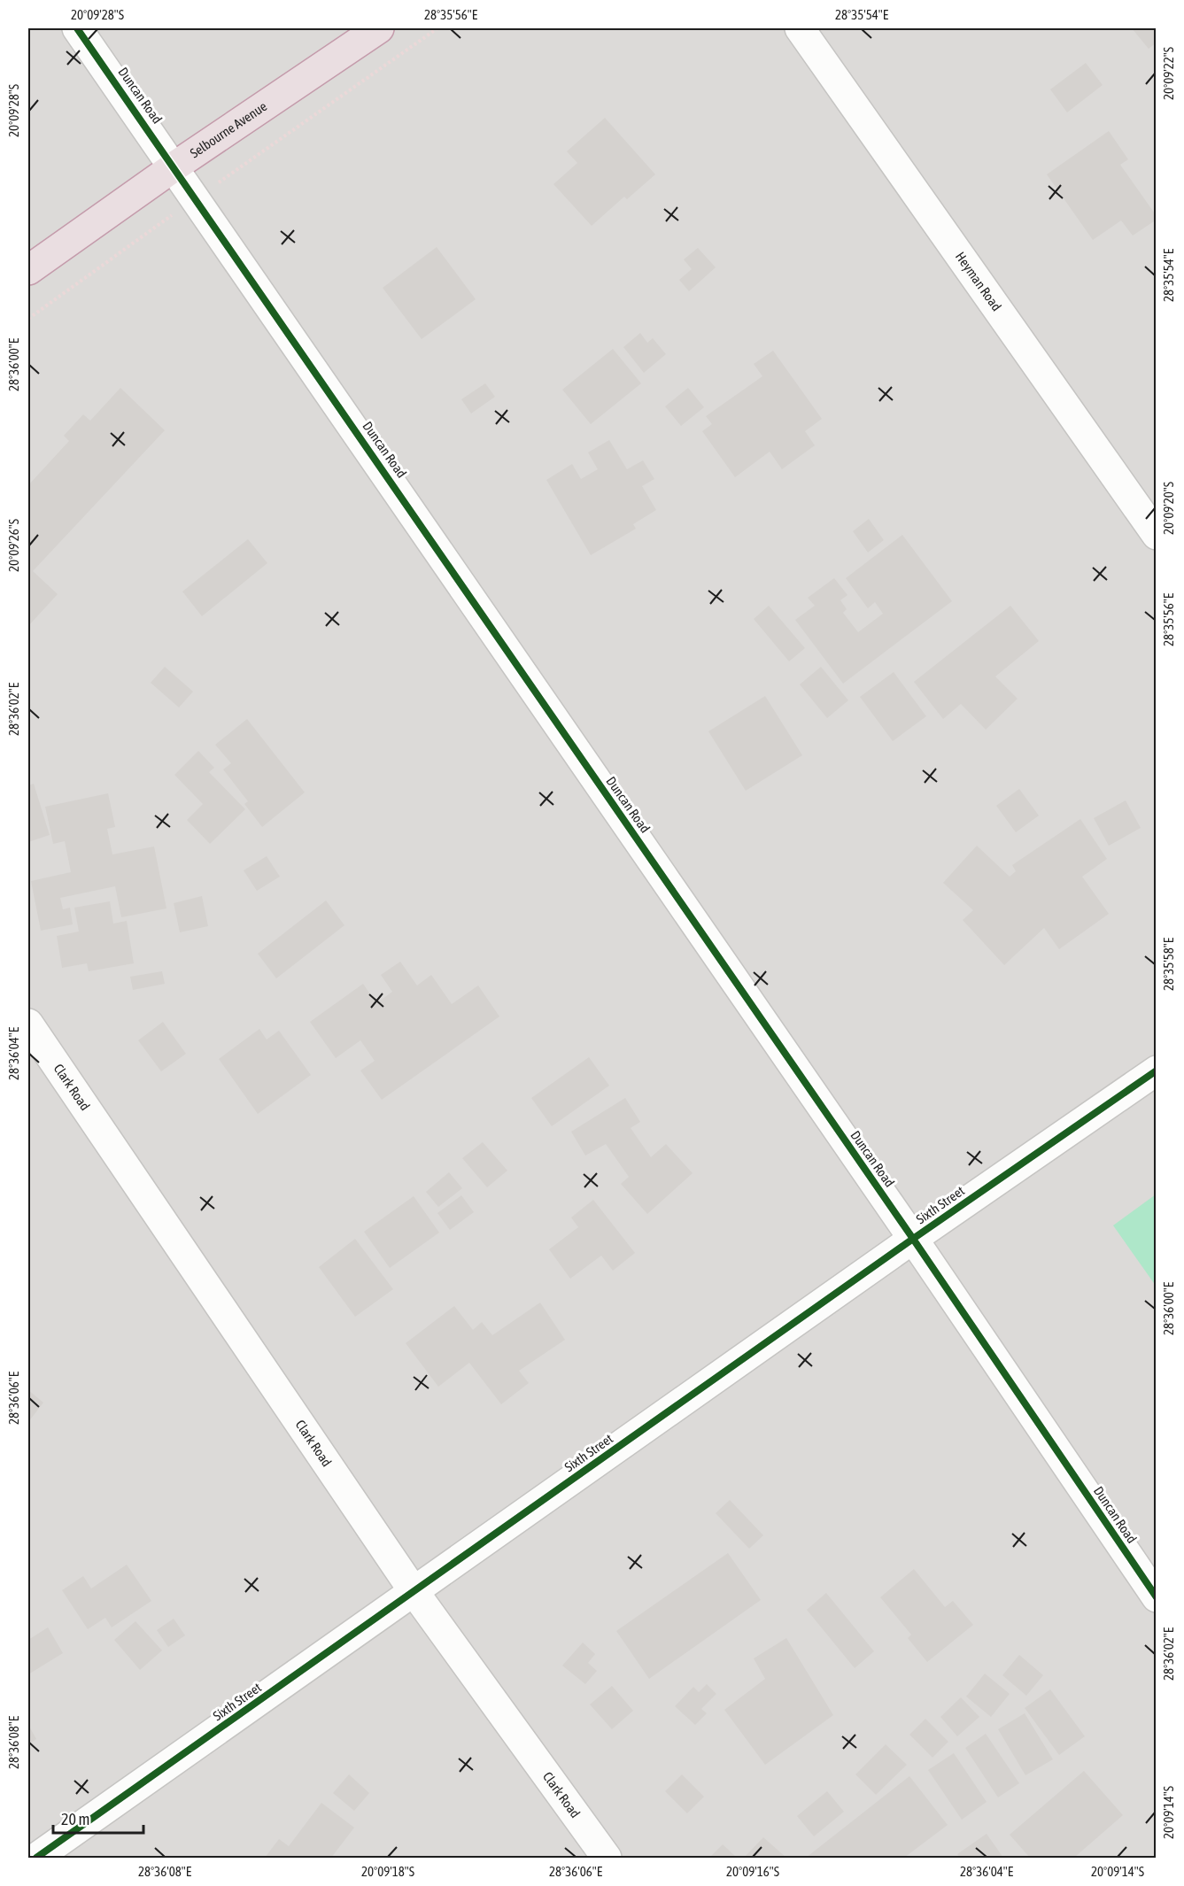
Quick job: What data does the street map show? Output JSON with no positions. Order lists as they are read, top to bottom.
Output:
{
  "streets": {
    "highway": ["Selbourne Avenue"],
    "street": [
      "Duncan Road",
      "Heyman Road",
      "Clark Road",
      "Sixth Street"
    ]
  },
  "crossings": [
    ["Duncan Road", "Selbourne Avenue"],
    ["Duncan Road", "Sixth Street"],
    ["Clark Road", "Sixth Street"]
  ],
  "scale_bar": "20 m",
  "coordinates": [
    "20°09'28\"S",
    "28°35'56\"E",
    "28°35'54\"E",
    "20°09'22\"S",
    "28°36'00\"E",
    "20°09'20\"S",
    "20°09'26\"S",
    "28°36'02\"E",
    "28°35'58\"E",
    "28°36'04\"E",
    "28°36'06\"E",
    "28°36'08\"E",
    "20°09'14\"S",
    "20°09'18\"S",
    "20°09'16\"S"
  ]
}
